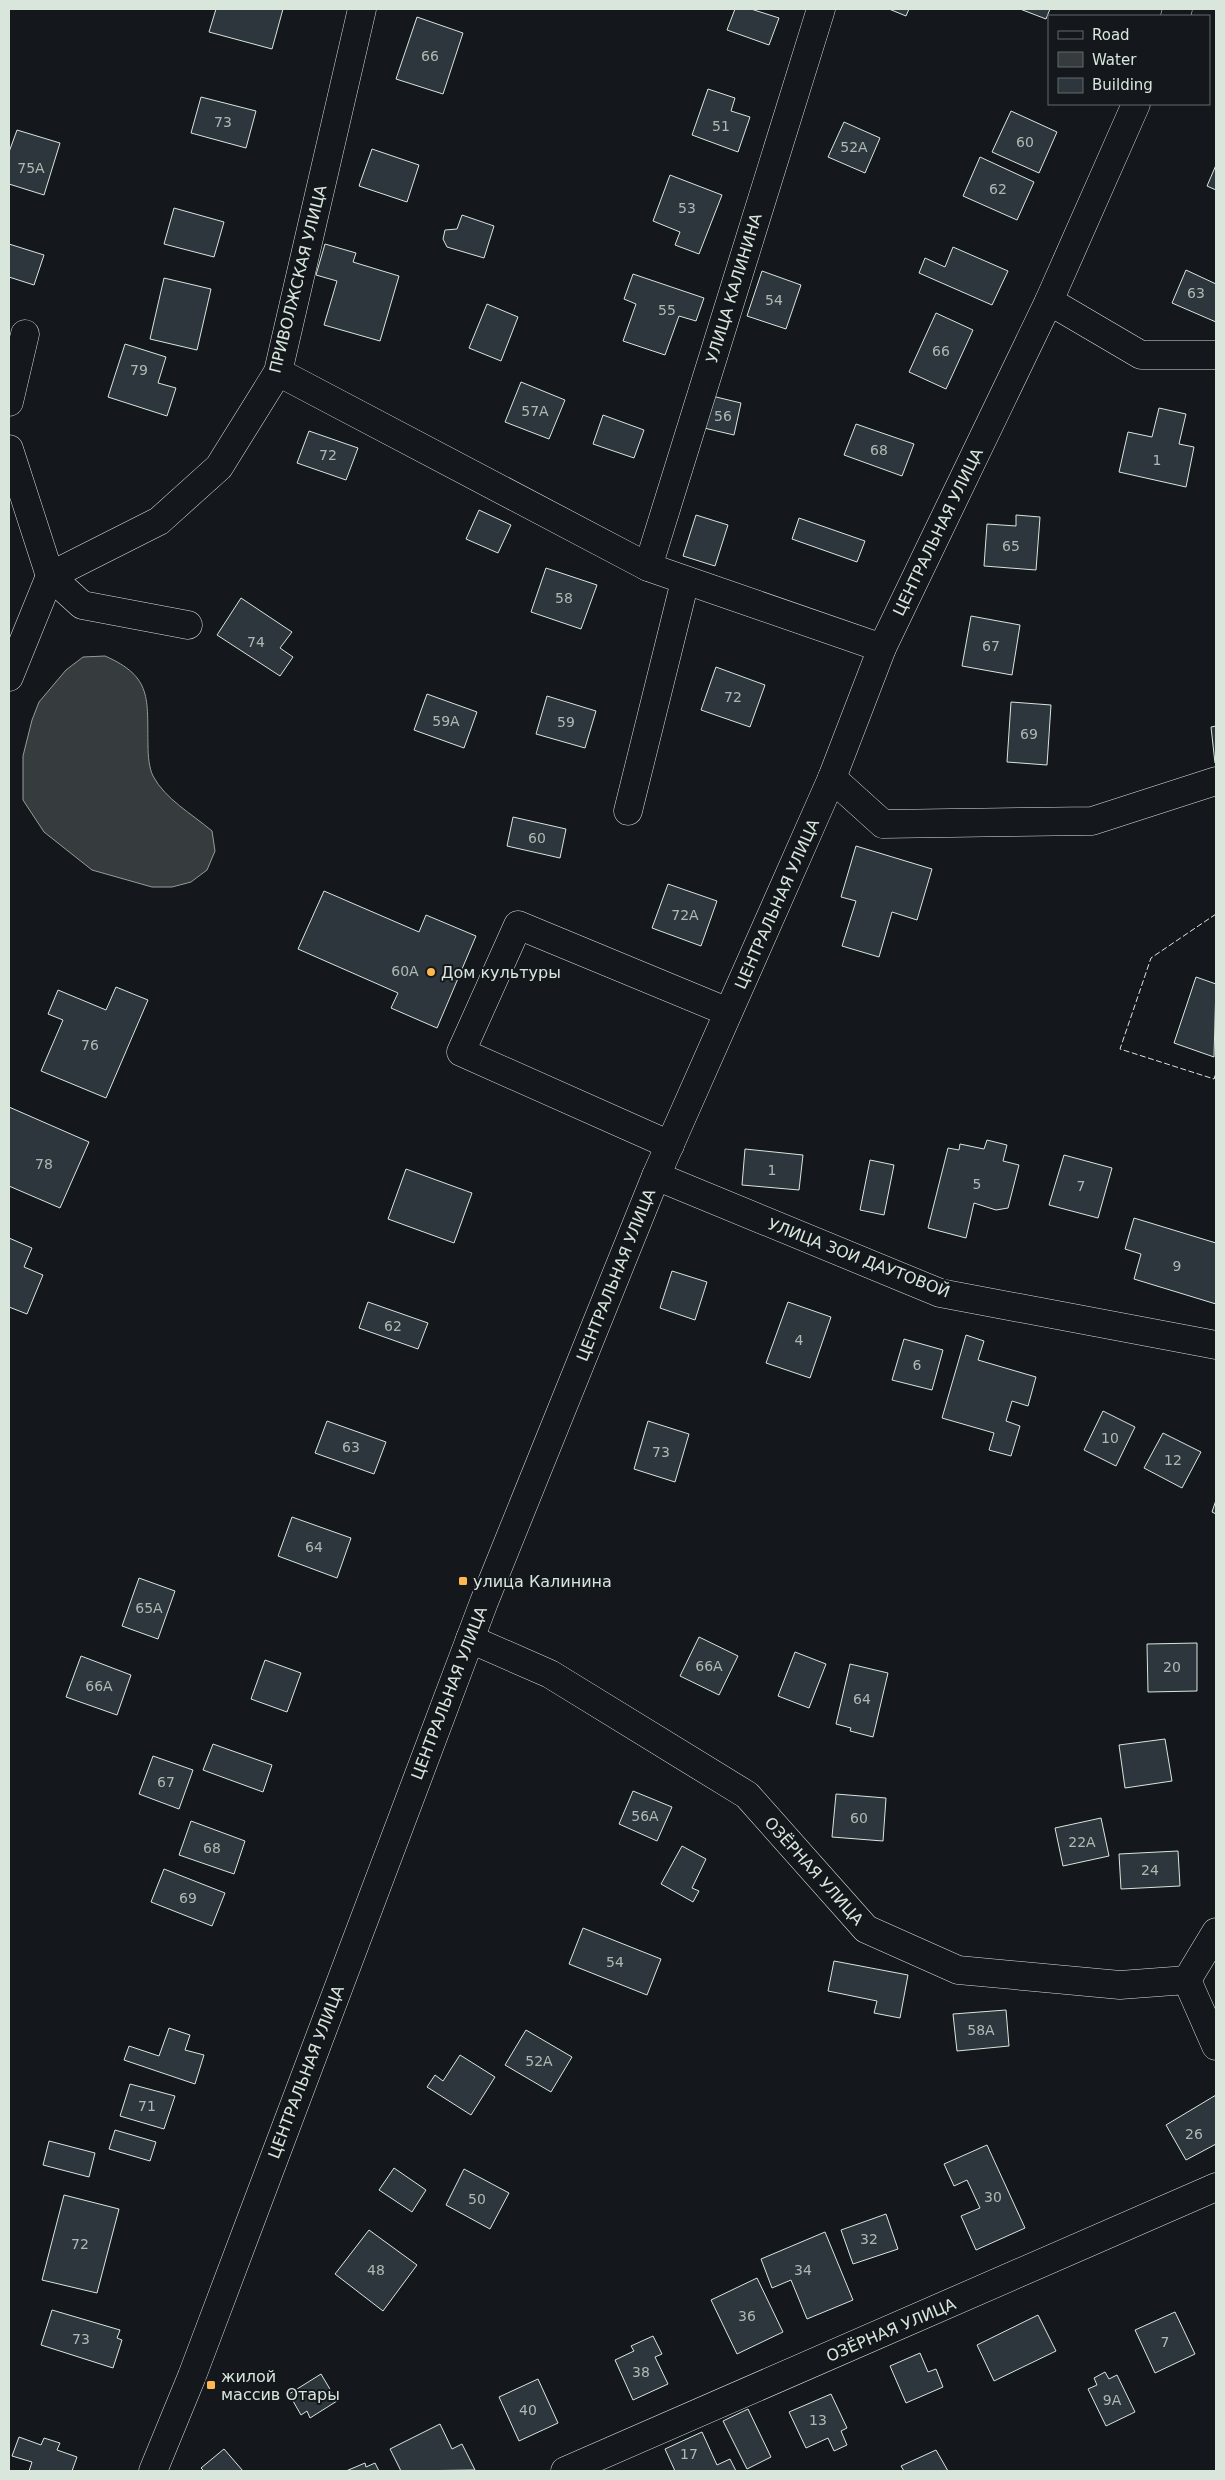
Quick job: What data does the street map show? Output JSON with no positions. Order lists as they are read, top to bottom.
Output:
{
  "streets": {
    "street": [
      "ПРИВОЛЖСКАЯ УЛИЦА",
      "УЛИЦА КАЛИНИНА",
      "ЦЕНТРАЛЬНАЯ УЛИЦА",
      "УЛИЦА ЗОИ ДАУТОВОЙ",
      "ОЗЁРНАЯ УЛИЦА"
    ]
  },
  "crossings": [
    ["ЦЕНТРАЛЬНАЯ УЛИЦА", "УЛИЦА ЗОИ ДАУТОВОЙ"],
    ["ЦЕНТРАЛЬНАЯ УЛИЦА", "ОЗЁРНАЯ УЛИЦА"]
  ],
  "places": {
    "other": ["Дом культуры"],
    "transit": ["улица Калинина", "жилой массив Отары"]
  },
  "house_numbers": [
    "66",
    "73",
    "51",
    "60",
    "52А",
    "75А",
    "62",
    "53",
    "63",
    "54",
    "55",
    "66",
    "79",
    "57А",
    "56",
    "68",
    "72",
    "1",
    "65",
    "58",
    "74",
    "67",
    "72",
    "59А",
    "59",
    "69",
    "60",
    "72А",
    "60А",
    "76",
    "78",
    "1",
    "5",
    "7",
    "9",
    "62",
    "4",
    "6",
    "10",
    "63",
    "73",
    "12",
    "64",
    "65А",
    "66А",
    "20",
    "66А",
    "64",
    "67",
    "56А",
    "60",
    "22А",
    "68",
    "24",
    "69",
    "54",
    "58А",
    "52А",
    "71",
    "26",
    "30",
    "50",
    "32",
    "72",
    "48",
    "34",
    "36",
    "73",
    "7",
    "38",
    "9А",
    "40",
    "13",
    "17"
  ],
  "legend": ["Road", "Water", "Building"]
}
